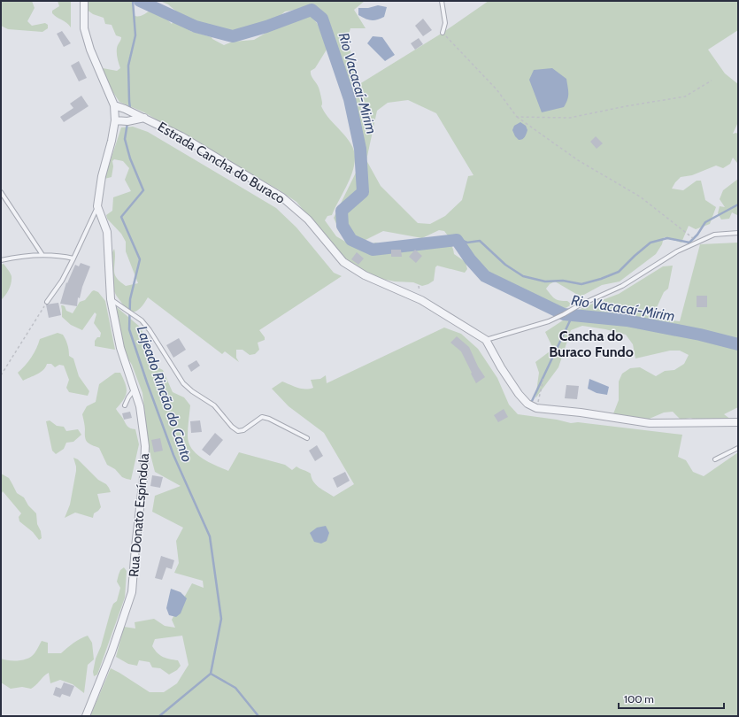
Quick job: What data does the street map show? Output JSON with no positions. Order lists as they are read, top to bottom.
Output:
{
  "streets": {
    "street": ["Estrada Cancha do Buraco", "Rua Donato Espíndola"]
  },
  "crossings": [
    ["Estrada Cancha do Buraco", "Rua Donato Espíndola"]
  ],
  "districts": ["Cancha do Buraco Fundo"],
  "water": ["Rio Vacacaí-Mirim", "Lajeado Rincão do Canto"],
  "scale_bar": "100 m"
}
